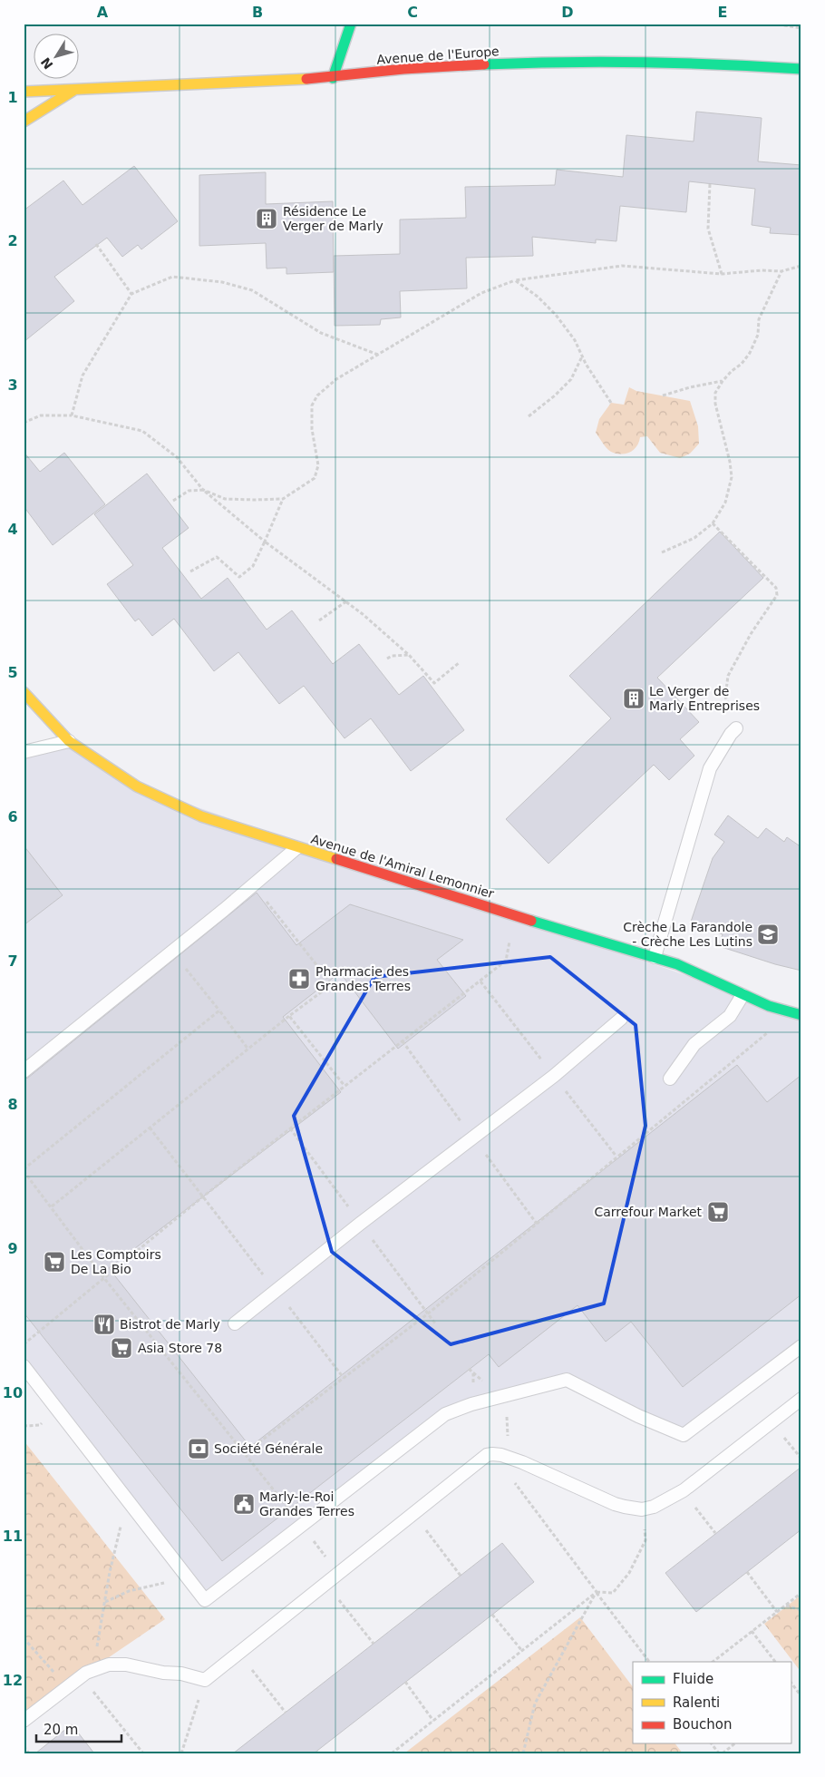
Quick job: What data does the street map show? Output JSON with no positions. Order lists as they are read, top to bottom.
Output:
{
  "streets": {
    "street": ["Avenue de l'Europe", "Avenue de l'Amiral Lemonnier"]
  },
  "places": {
    "building": ["Résidence Le Verger de Marly", "Le Verger de Marly Entreprises"],
    "school or university": ["Crèche La Farandole - Crèche Les Lutins"],
    "pharmacy": ["Pharmacie des Grandes Terres"],
    "supermarket": ["Carrefour Market", "Les Comptoirs De La Bio", "Asia Store 78"],
    "restaurant": ["Bistrot de Marly"],
    "bank": ["Société Générale"],
    "public building": ["Marly-le-Roi Grandes Terres"]
  },
  "legend": ["Fluide", "Ralenti", "Bouchon"],
  "scale_bar": "20 m",
  "north": "bottom left",
  "grid": {
    "columns": [
      "A",
      "B",
      "C",
      "D",
      "E"
    ],
    "rows": [
      "1",
      "2",
      "3",
      "4",
      "5",
      "6",
      "7",
      "8",
      "9",
      "10",
      "11",
      "12"
    ]
  }
}
